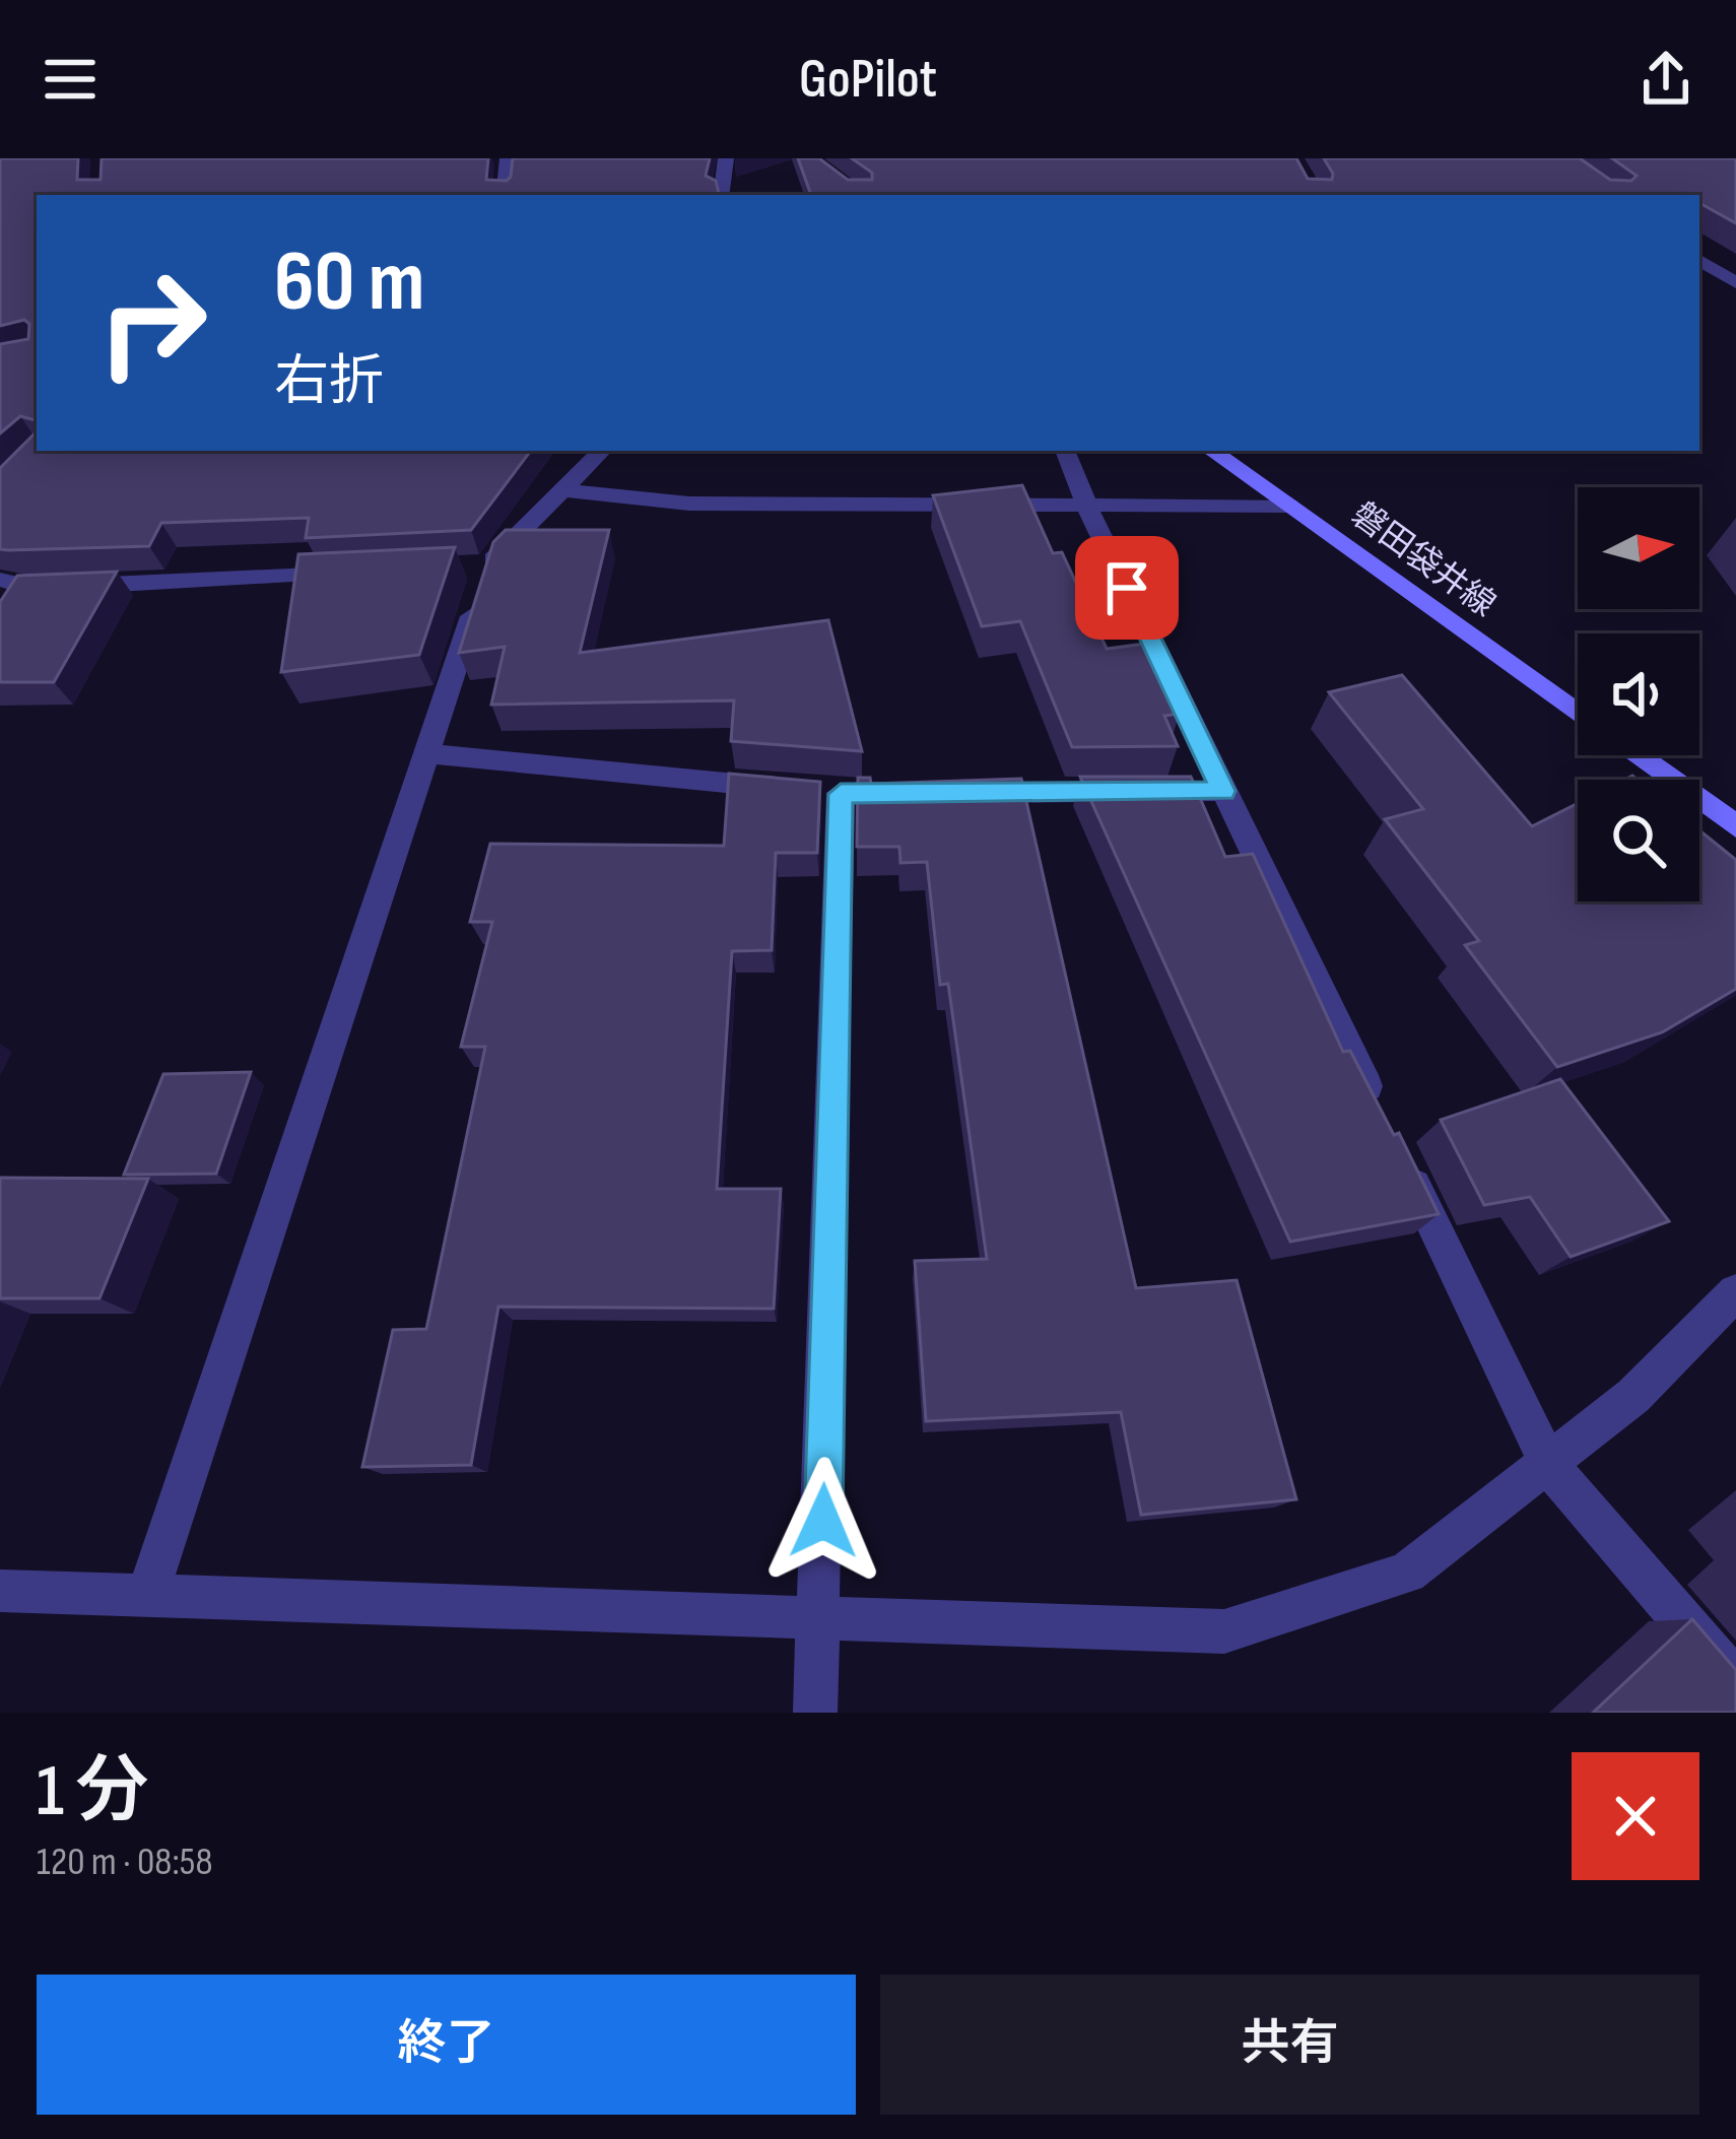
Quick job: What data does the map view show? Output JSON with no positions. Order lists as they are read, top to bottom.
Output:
{
  "streets": {
    "main road": ["磐田袋井線"]
  },
  "north": "right",
  "page": {
    "header": "GoPilot",
    "turn": ["60 m", "右折"],
    "heading": ["1 分", "120 m · 08:58"],
    "buttons": ["終了", "共有"]
  }
}
